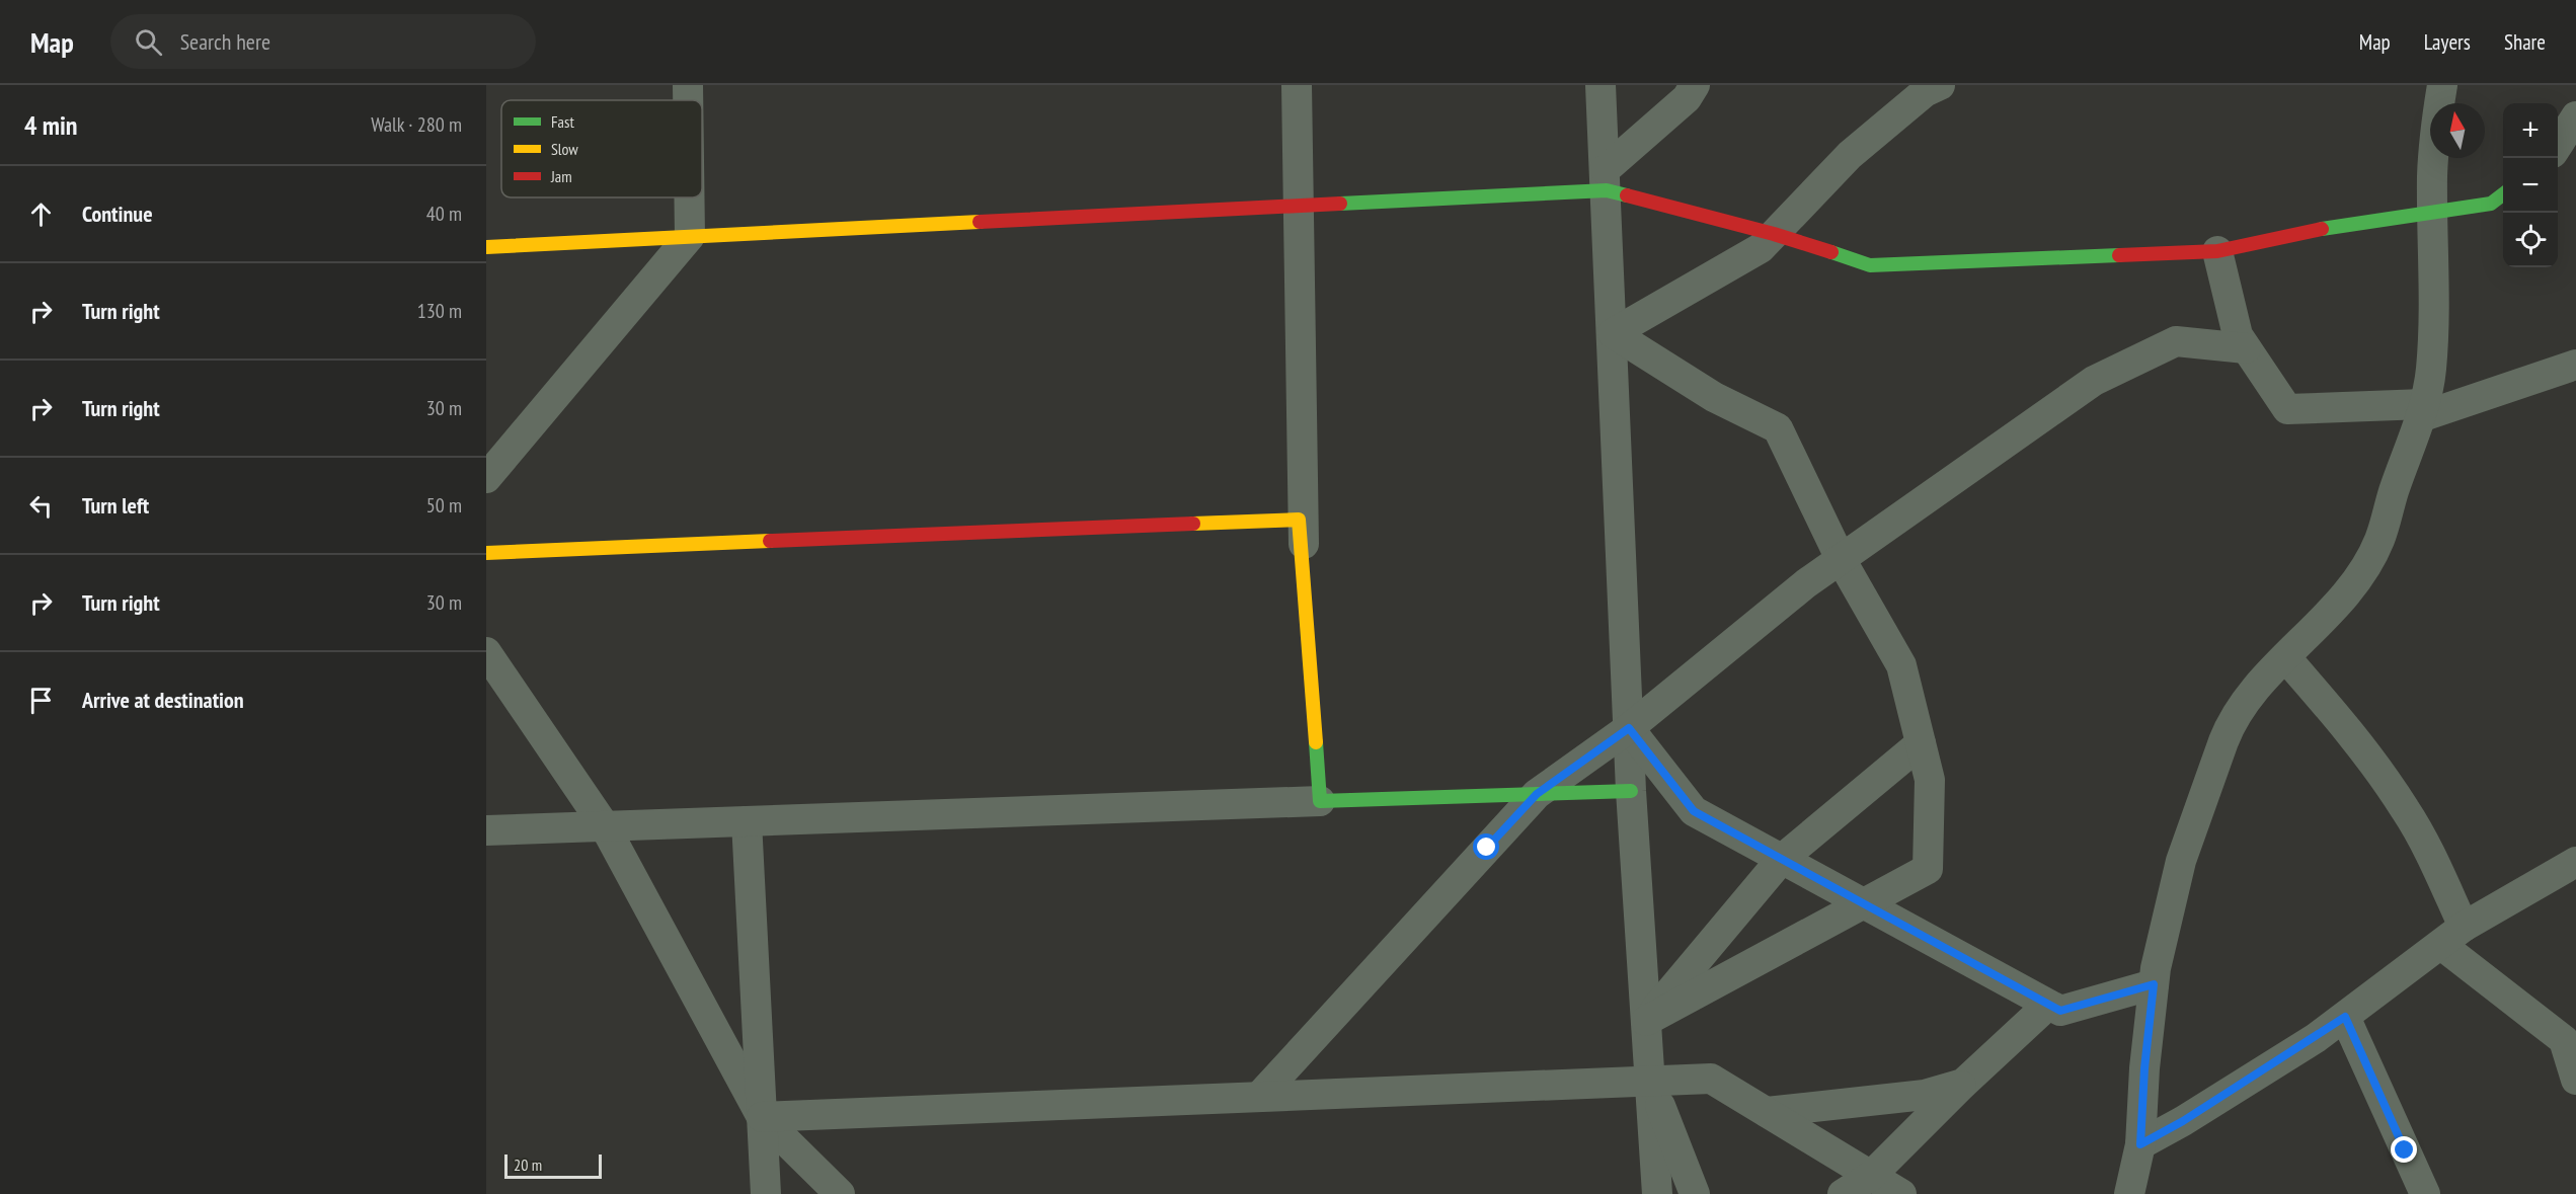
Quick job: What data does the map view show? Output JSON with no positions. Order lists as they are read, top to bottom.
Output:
{
  "legend": ["Fast", "Slow", "Jam"],
  "scale_bar": "20 m",
  "north": "top",
  "page": {
    "header": "Map",
    "search": "Search here",
    "nav": ["Map", "Layers", "Share"],
    "heading": ["4 min", "Walk · 280 m"],
    "map_buttons": ["+", "−"],
    "list": [
      ["Continue", "40 m"],
      ["Turn right", "130 m"],
      ["Turn right", "30 m"],
      ["Turn left", "50 m"],
      ["Turn right", "30 m"],
      "Arrive at destination"
    ],
    "scale": "20 m"
  }
}
